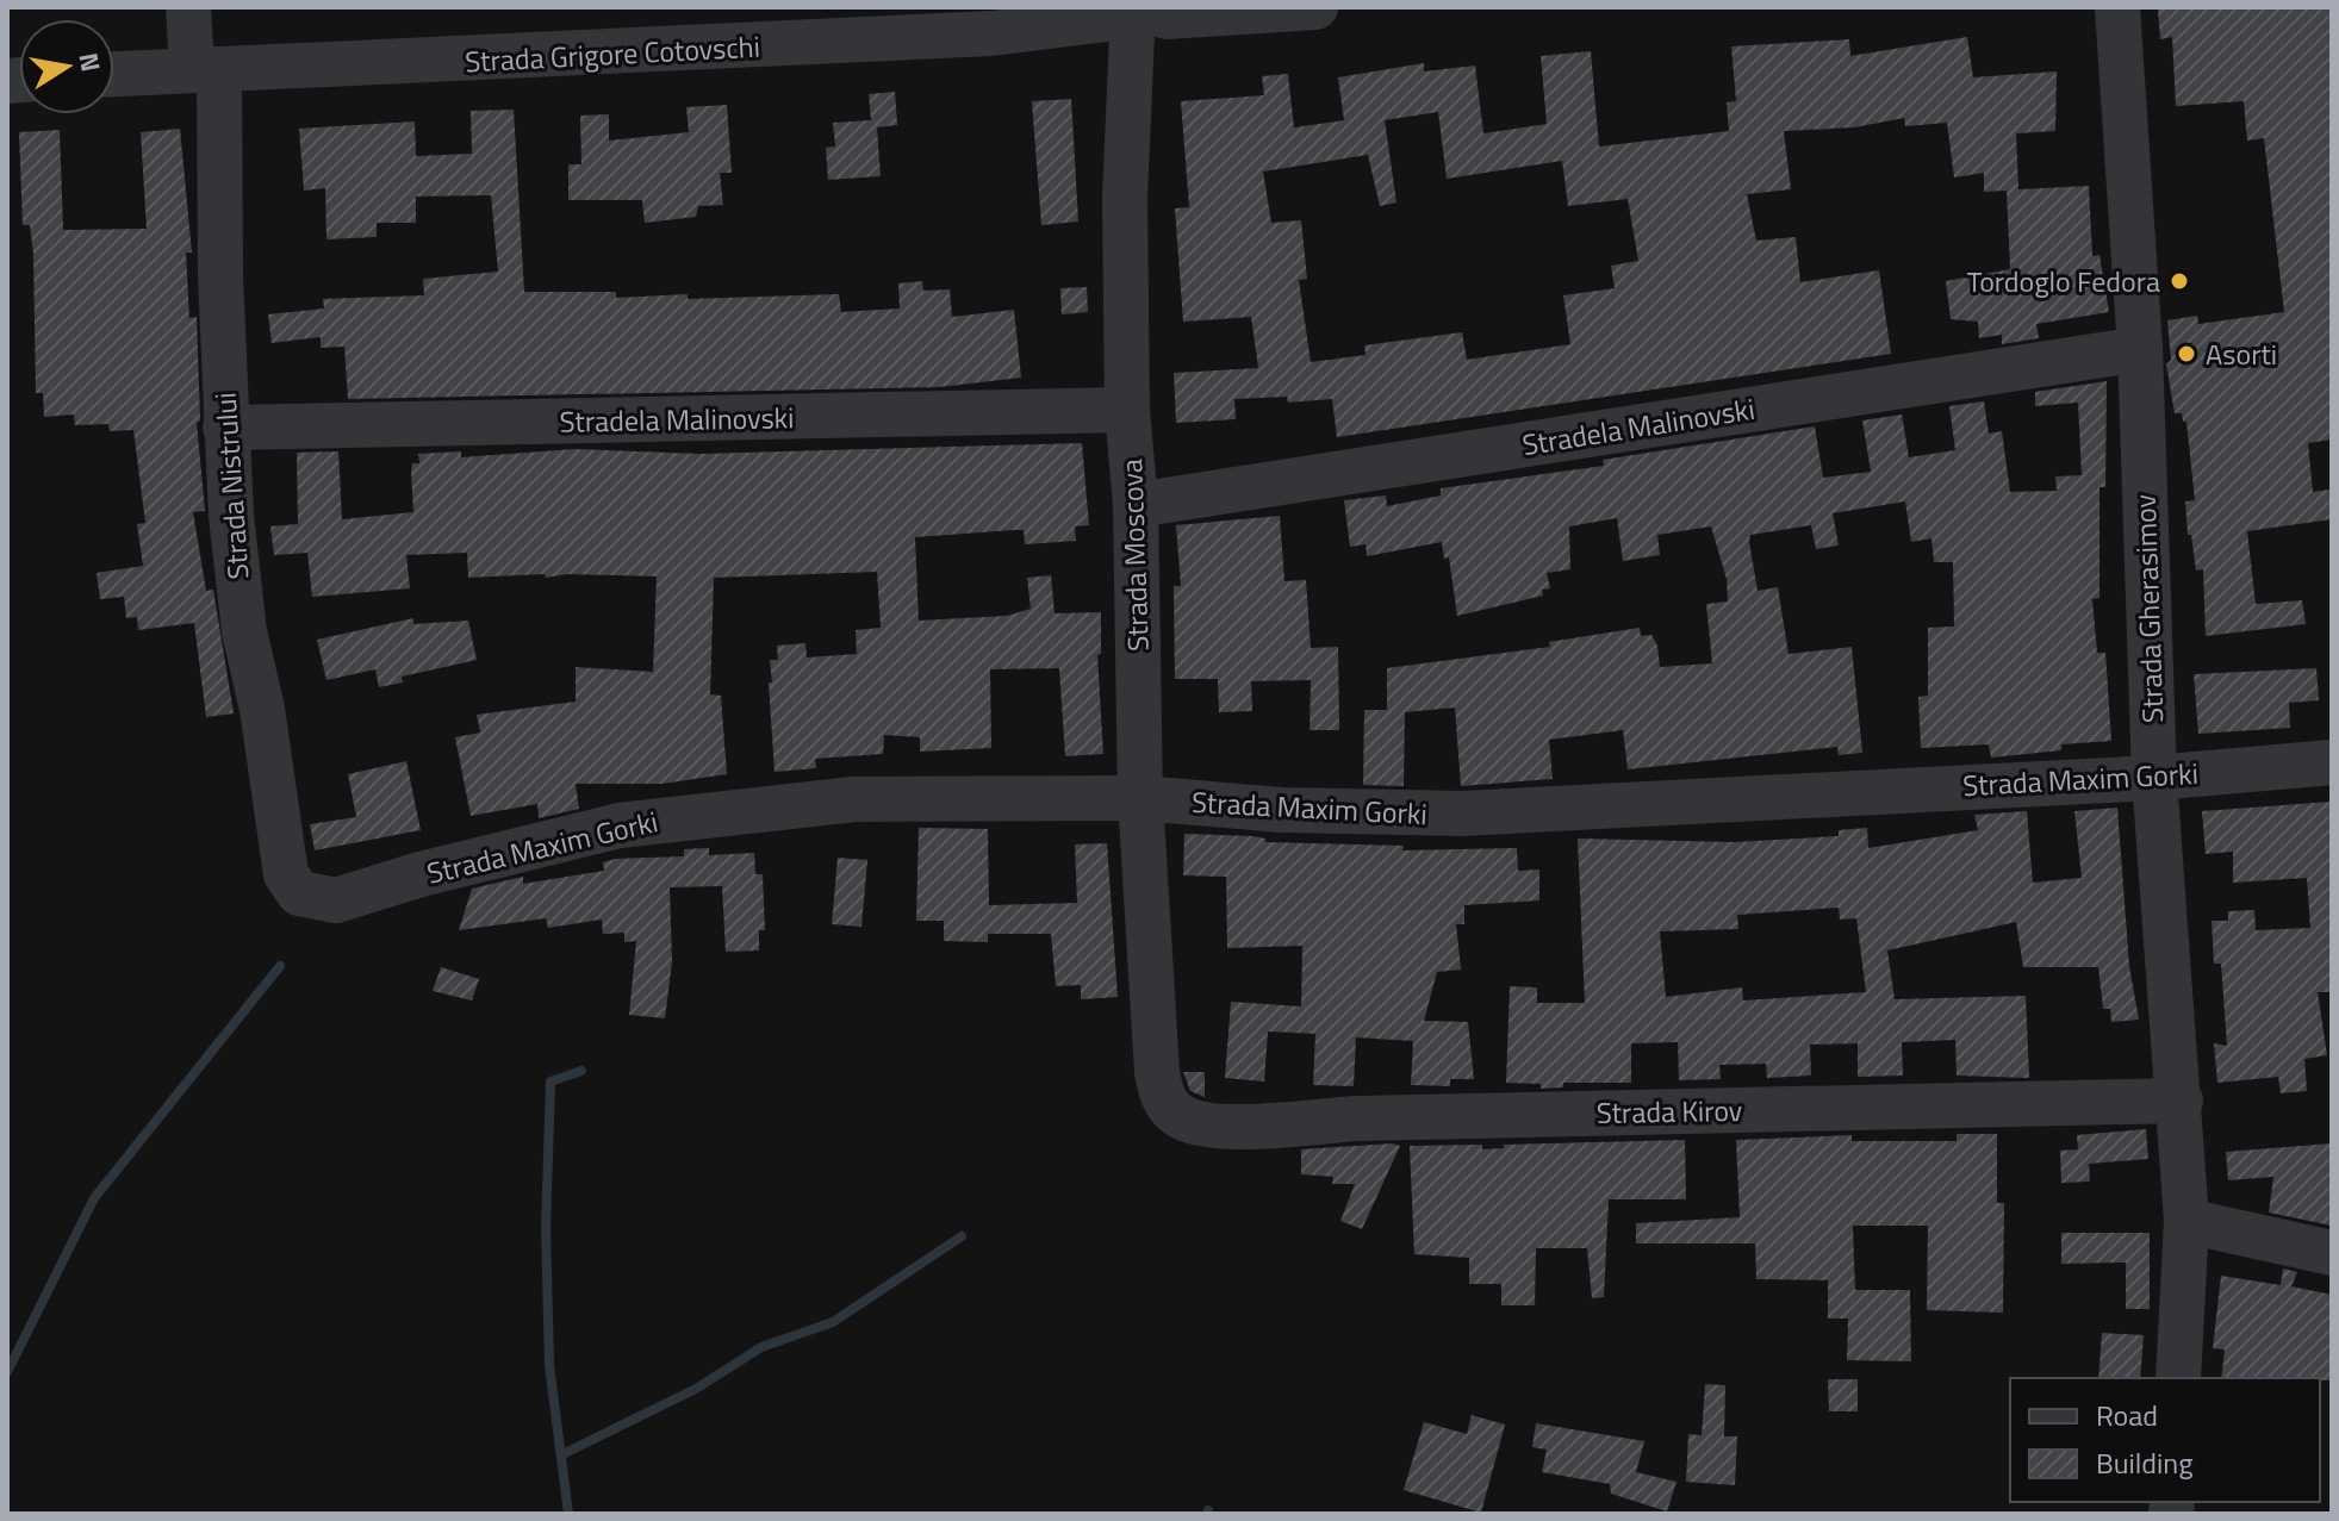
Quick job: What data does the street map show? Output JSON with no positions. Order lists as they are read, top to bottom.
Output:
{
  "streets": {
    "street": [
      "Strada Grigore Cotovschi",
      "Stradela Malinovski",
      "Strada Nistrului",
      "Strada Moscova",
      "Strada Gherasimov",
      "Strada Maxim Gorki",
      "Strada Kirov"
    ]
  },
  "crossings": [
    ["Strada Grigore Cotovschi", "Strada Nistrului"],
    ["Stradela Malinovski", "Strada Nistrului"],
    ["Stradela Malinovski", "Strada Moscova"],
    ["Stradela Malinovski", "Strada Gherasimov"],
    ["Strada Nistrului", "Strada Maxim Gorki"],
    ["Strada Moscova", "Strada Maxim Gorki"],
    ["Strada Moscova", "Strada Kirov"],
    ["Strada Gherasimov", "Strada Maxim Gorki"],
    ["Strada Gherasimov", "Strada Kirov"]
  ],
  "places": ["Tordoglo Fedora", "Asorti"],
  "legend": ["Road", "Building"],
  "north": "right"
}
